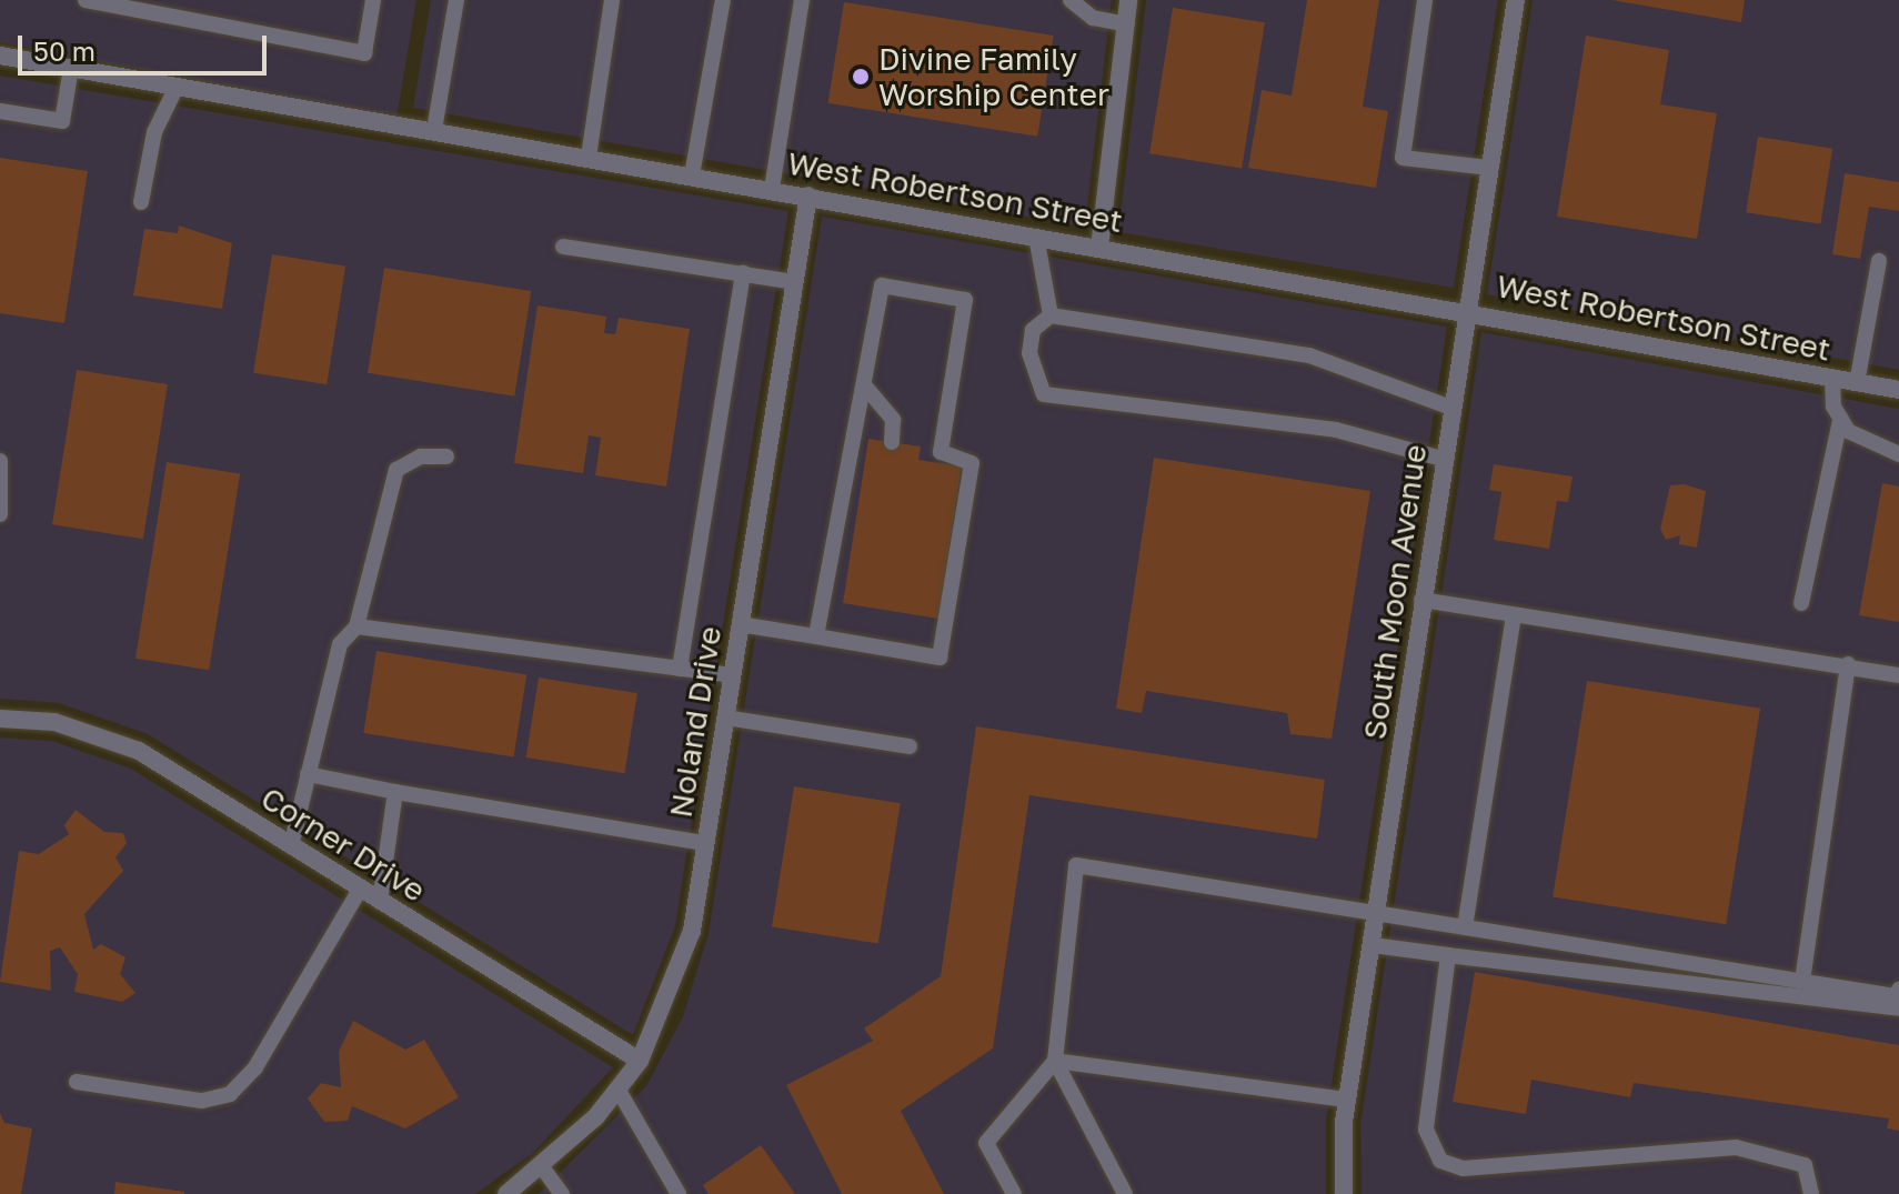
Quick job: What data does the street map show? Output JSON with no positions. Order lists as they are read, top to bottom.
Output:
{
  "streets": {
    "street": [
      "West Robertson Street",
      "South Moon Avenue",
      "Noland Drive",
      "Corner Drive"
    ]
  },
  "crossings": [
    ["West Robertson Street", "South Moon Avenue"],
    ["West Robertson Street", "Noland Drive"],
    ["Noland Drive", "Corner Drive"]
  ],
  "places": ["Divine Family Worship Center"],
  "scale_bar": "50 m"
}
